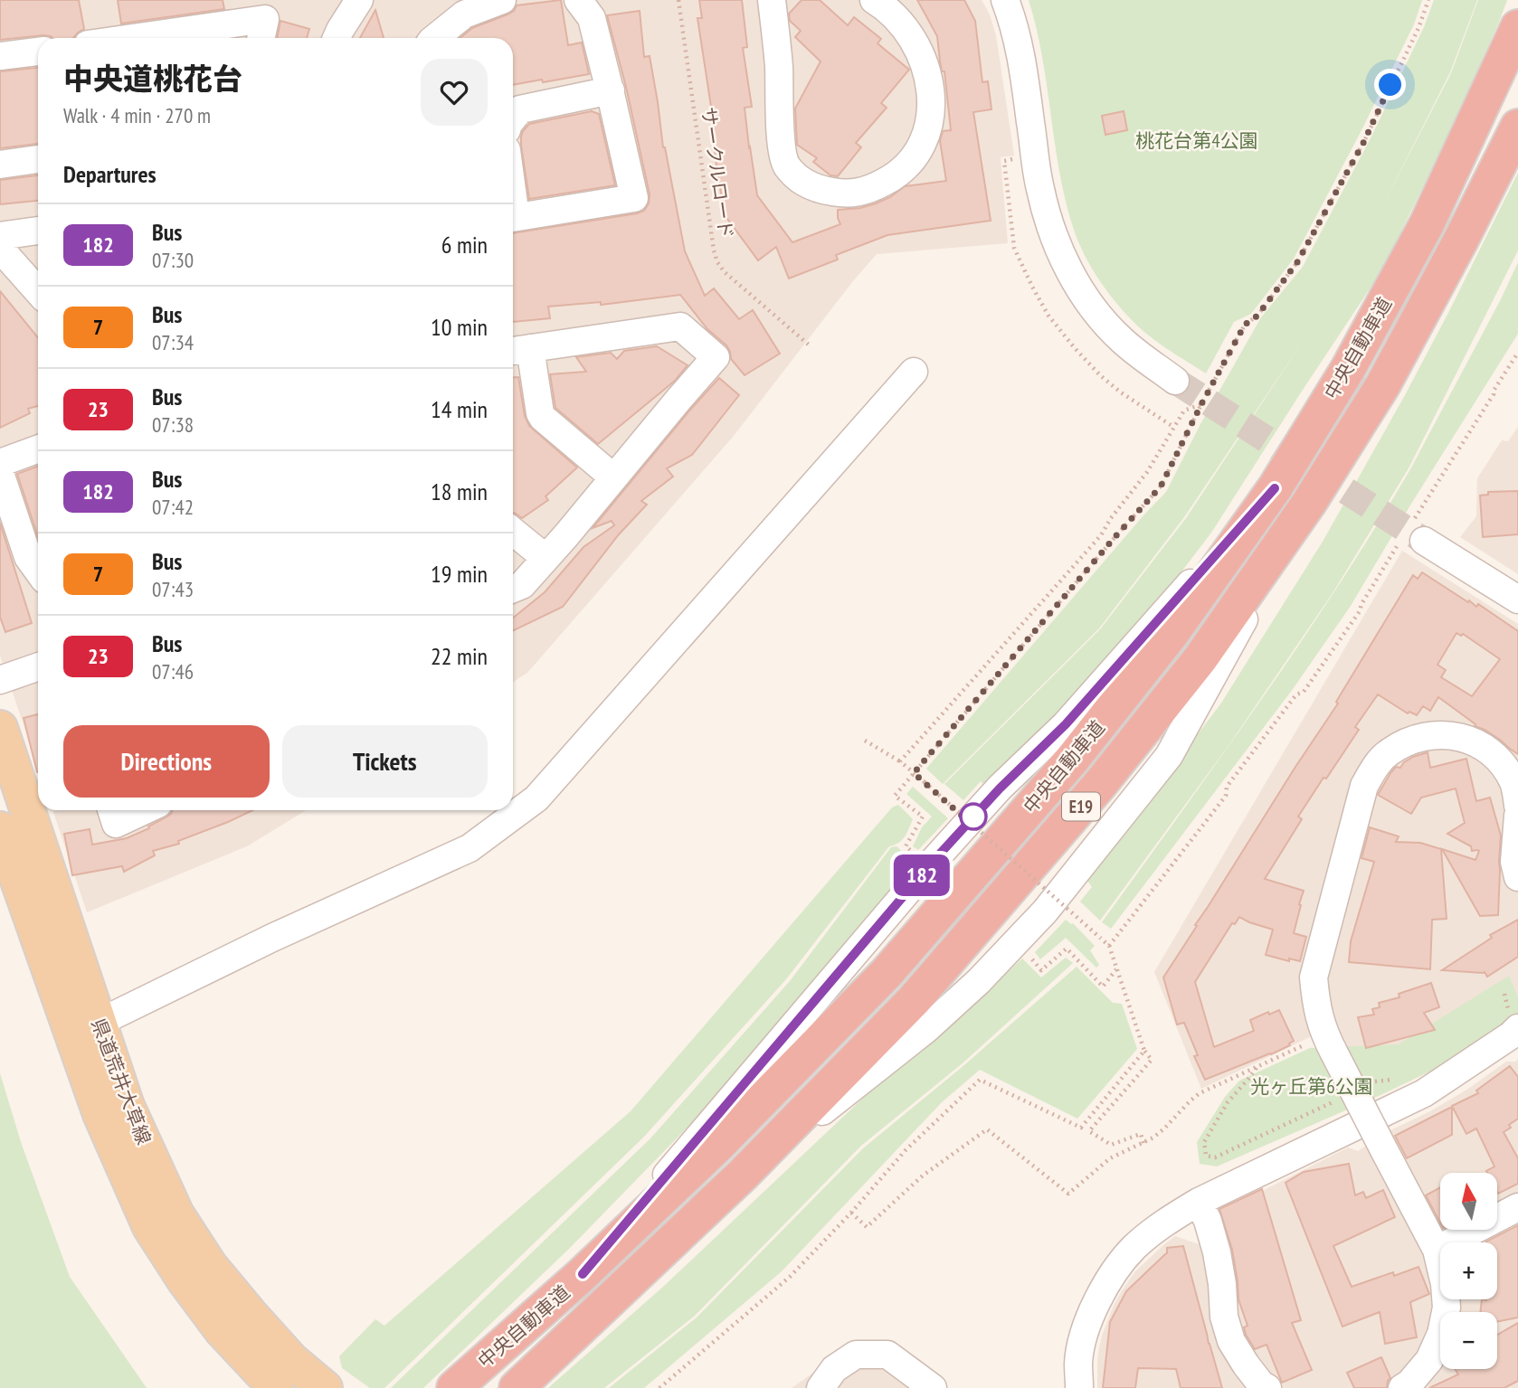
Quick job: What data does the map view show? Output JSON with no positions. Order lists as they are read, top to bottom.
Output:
{
  "streets": {
    "highway": ["中央自動車道", "E19"],
    "main road": ["県道荒井大草線"],
    "path": ["サークルロード"]
  },
  "parks": ["桃花台第4公園", "光ヶ丘第6公園"],
  "lines": ["bus line 182"],
  "north": "top",
  "page": {
    "on_map": "182",
    "heading": [
      ["中央道桃花台", "Walk · 4 min · 270 m"],
      "Departures"
    ],
    "list": [
      {
        "mark": "182",
        "name": "Bus",
        "note": "07:30",
        "value": "6 min"
      },
      {
        "mark": "7",
        "name": "Bus",
        "note": "07:34",
        "value": "10 min"
      },
      {
        "mark": "23",
        "name": "Bus",
        "note": "07:38",
        "value": "14 min"
      },
      {
        "mark": "182",
        "name": "Bus",
        "note": "07:42",
        "value": "18 min"
      },
      {
        "mark": "7",
        "name": "Bus",
        "note": "07:43",
        "value": "19 min"
      },
      {
        "mark": "23",
        "name": "Bus",
        "note": "07:46",
        "value": "22 min"
      }
    ],
    "buttons": ["Directions", "Tickets"],
    "map_buttons": ["+", "−"]
  }
}
